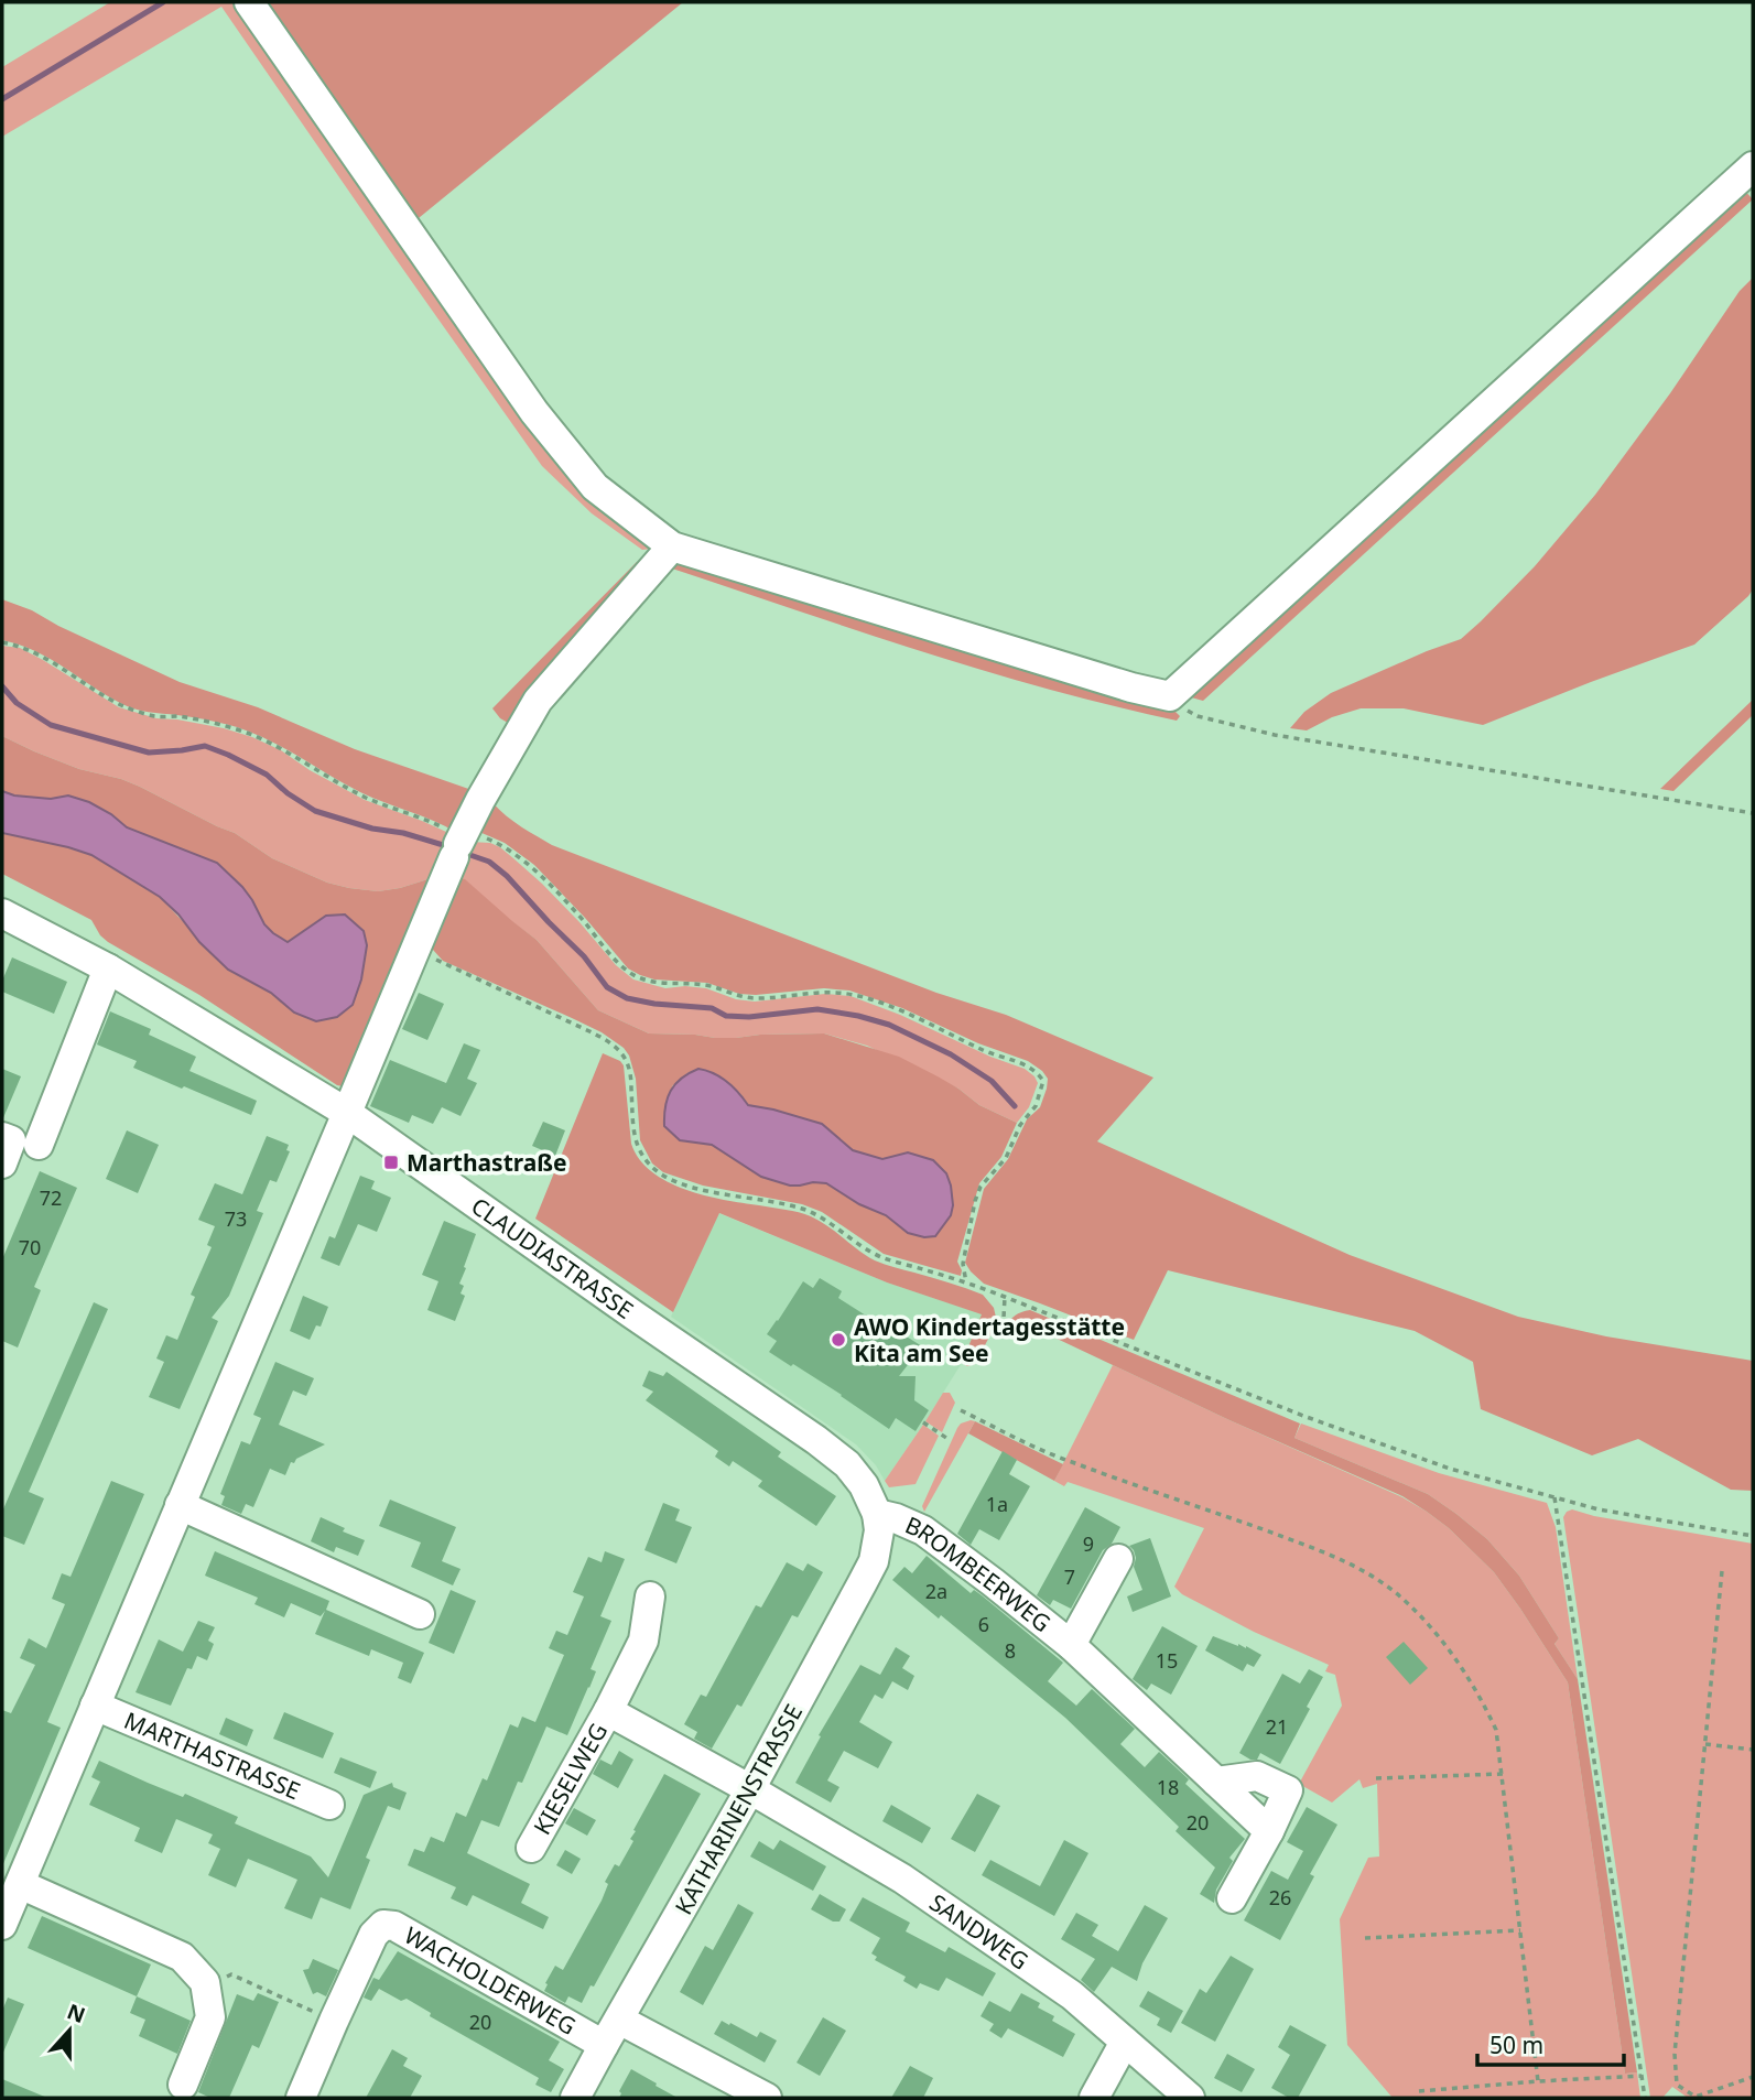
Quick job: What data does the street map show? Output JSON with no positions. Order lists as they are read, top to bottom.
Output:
{
  "streets": {
    "street": [
      "CLAUDIASTRASSE",
      "BROMBEERWEG",
      "MARTHASTRASSE",
      "KIESELWEG",
      "KATHARINENSTRASSE",
      "SANDWEG",
      "WACHOLDERWEG"
    ]
  },
  "crossings": [
    ["CLAUDIASTRASSE", "BROMBEERWEG"],
    ["CLAUDIASTRASSE", "MARTHASTRASSE"],
    ["CLAUDIASTRASSE", "KATHARINENSTRASSE"],
    ["BROMBEERWEG", "KATHARINENSTRASSE"],
    ["KIESELWEG", "KATHARINENSTRASSE"],
    ["KIESELWEG", "SANDWEG"],
    ["KATHARINENSTRASSE", "SANDWEG"],
    ["KATHARINENSTRASSE", "WACHOLDERWEG"]
  ],
  "places": {
    "transit": ["Marthastraße"],
    "other": ["AWO Kindertagesstätte Kita am See"]
  },
  "house_numbers": [
    "72",
    "73",
    "70",
    "1a",
    "9",
    "7",
    "2a",
    "6",
    "8",
    "15",
    "21",
    "18",
    "20",
    "26",
    "20"
  ],
  "scale_bar": "50 m",
  "north": "top"
}
